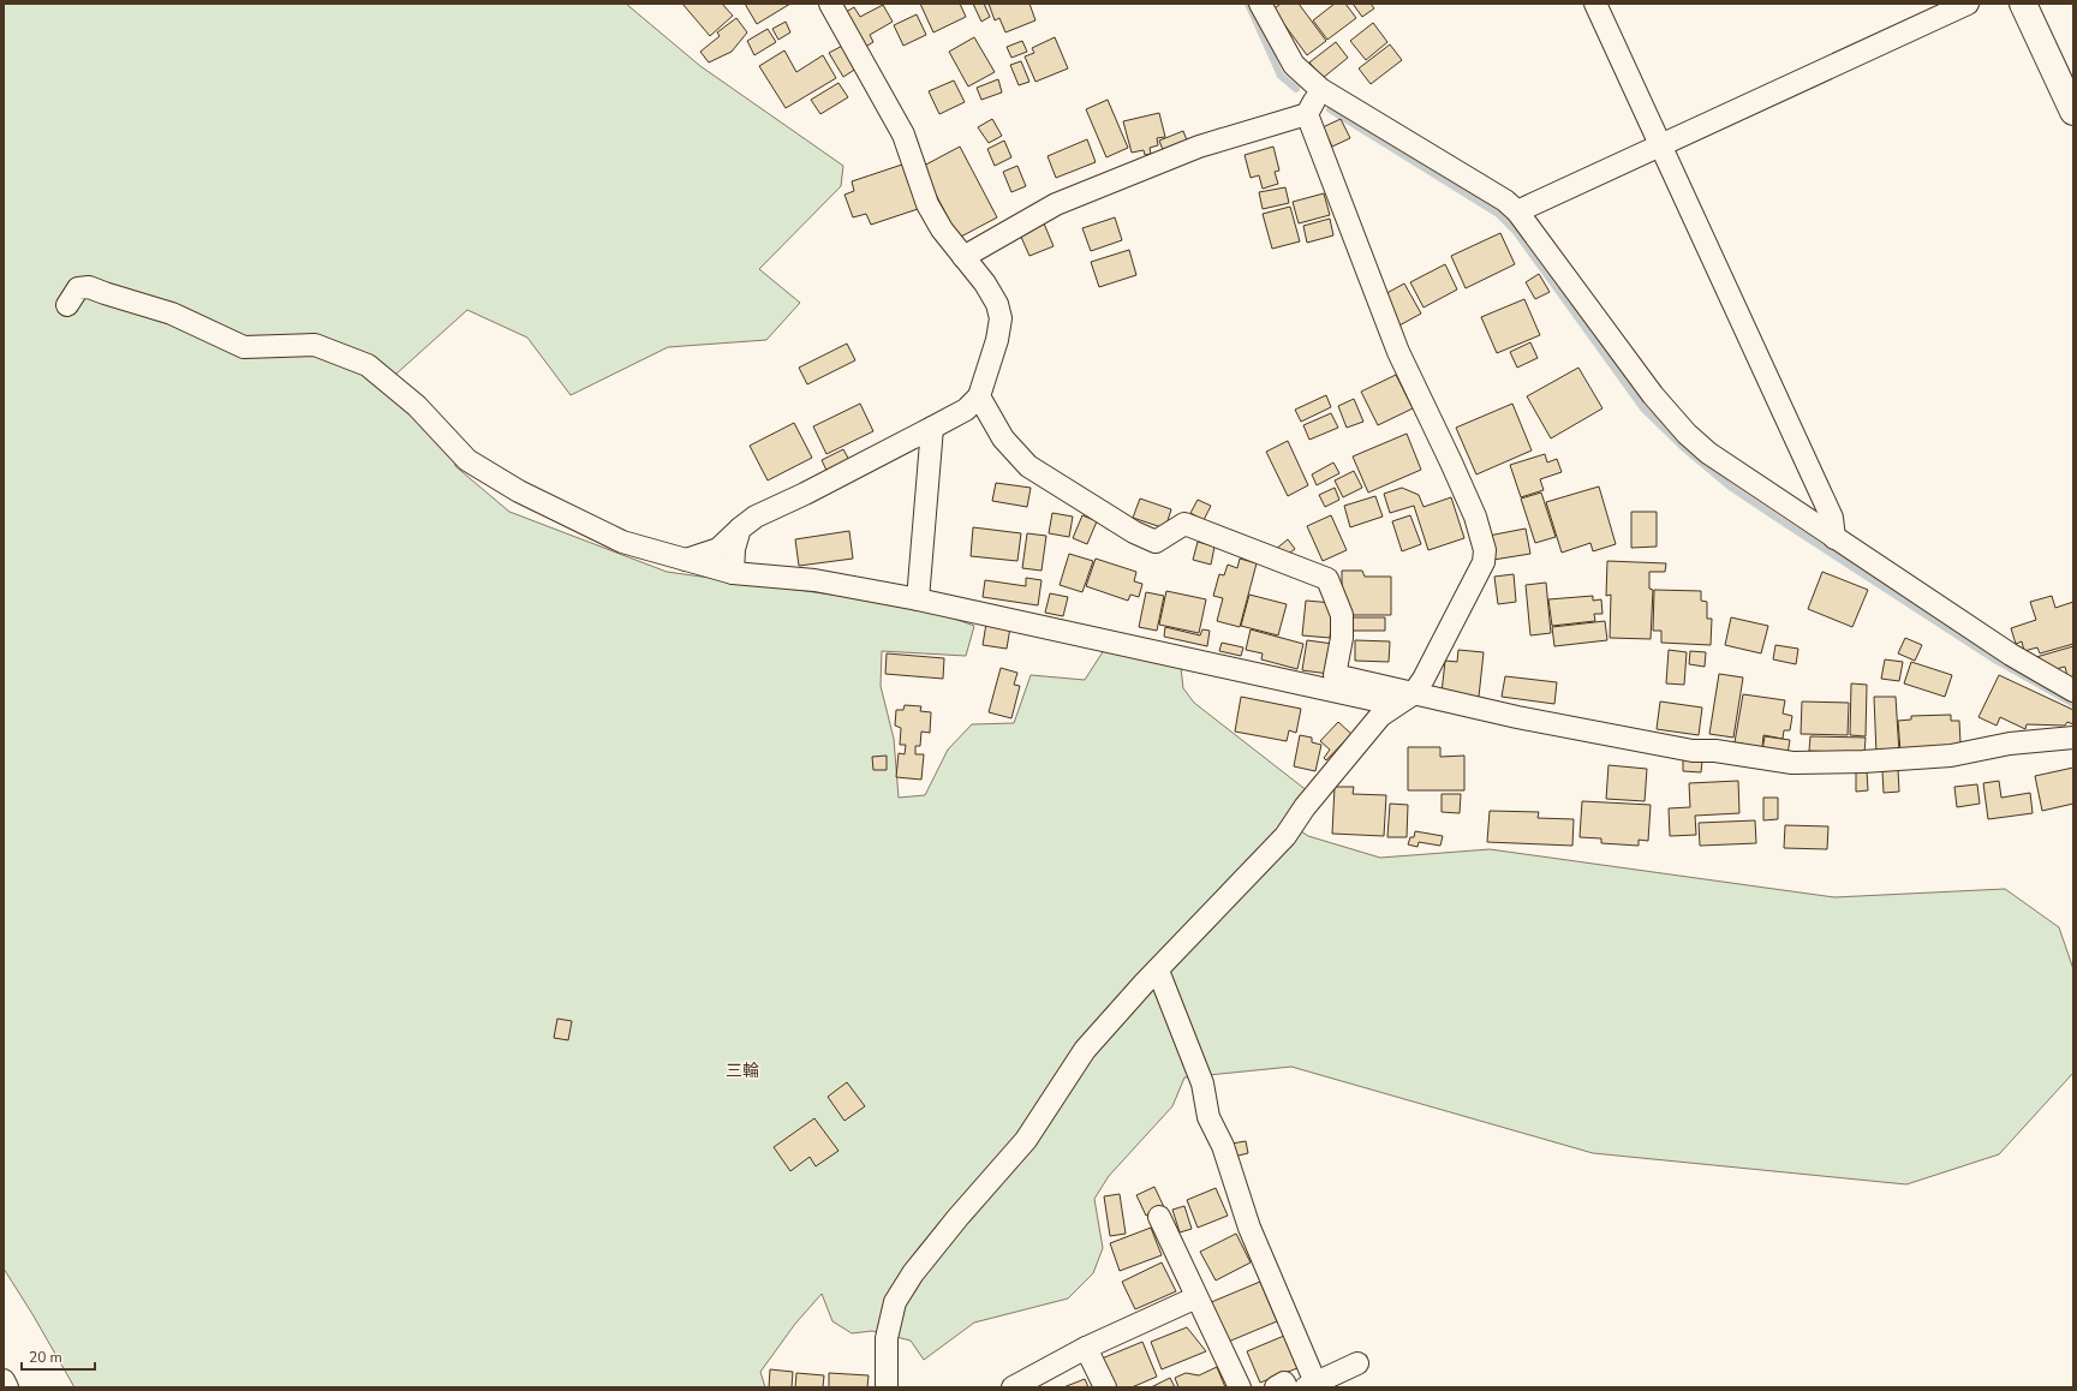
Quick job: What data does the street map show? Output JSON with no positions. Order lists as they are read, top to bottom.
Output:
{
  "districts": ["三輪"],
  "scale_bar": "20 m"
}
